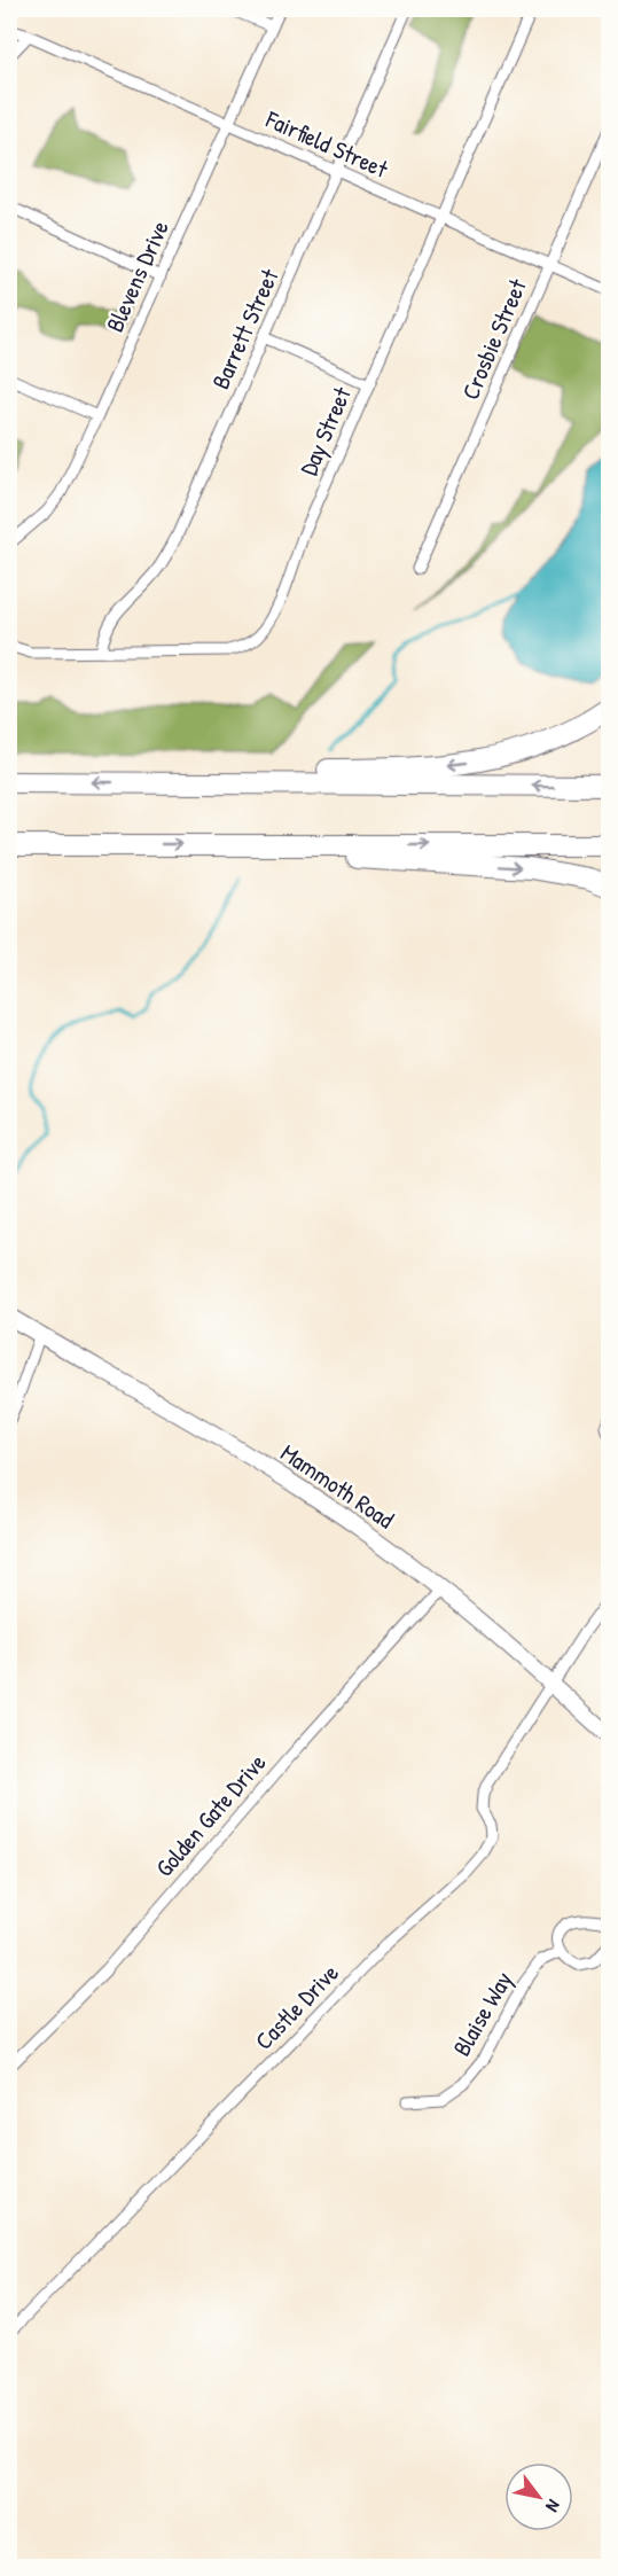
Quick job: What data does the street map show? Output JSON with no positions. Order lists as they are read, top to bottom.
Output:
{
  "streets": {
    "main road": ["Mammoth Road"],
    "street": [
      "Fairfield Street",
      "Blevens Drive",
      "Barrett Street",
      "Crosbie Street",
      "Day Street",
      "Golden Gate Drive",
      "Castle Drive",
      "Blaise Way"
    ]
  },
  "crossings": [
    ["Fairfield Street", "Blevens Drive"],
    ["Fairfield Street", "Barrett Street"],
    ["Fairfield Street", "Crosbie Street"],
    ["Fairfield Street", "Day Street"],
    ["Barrett Street", "Day Street"],
    ["Mammoth Road", "Golden Gate Drive"],
    ["Mammoth Road", "Castle Drive"]
  ],
  "north": "bottom right"
}
